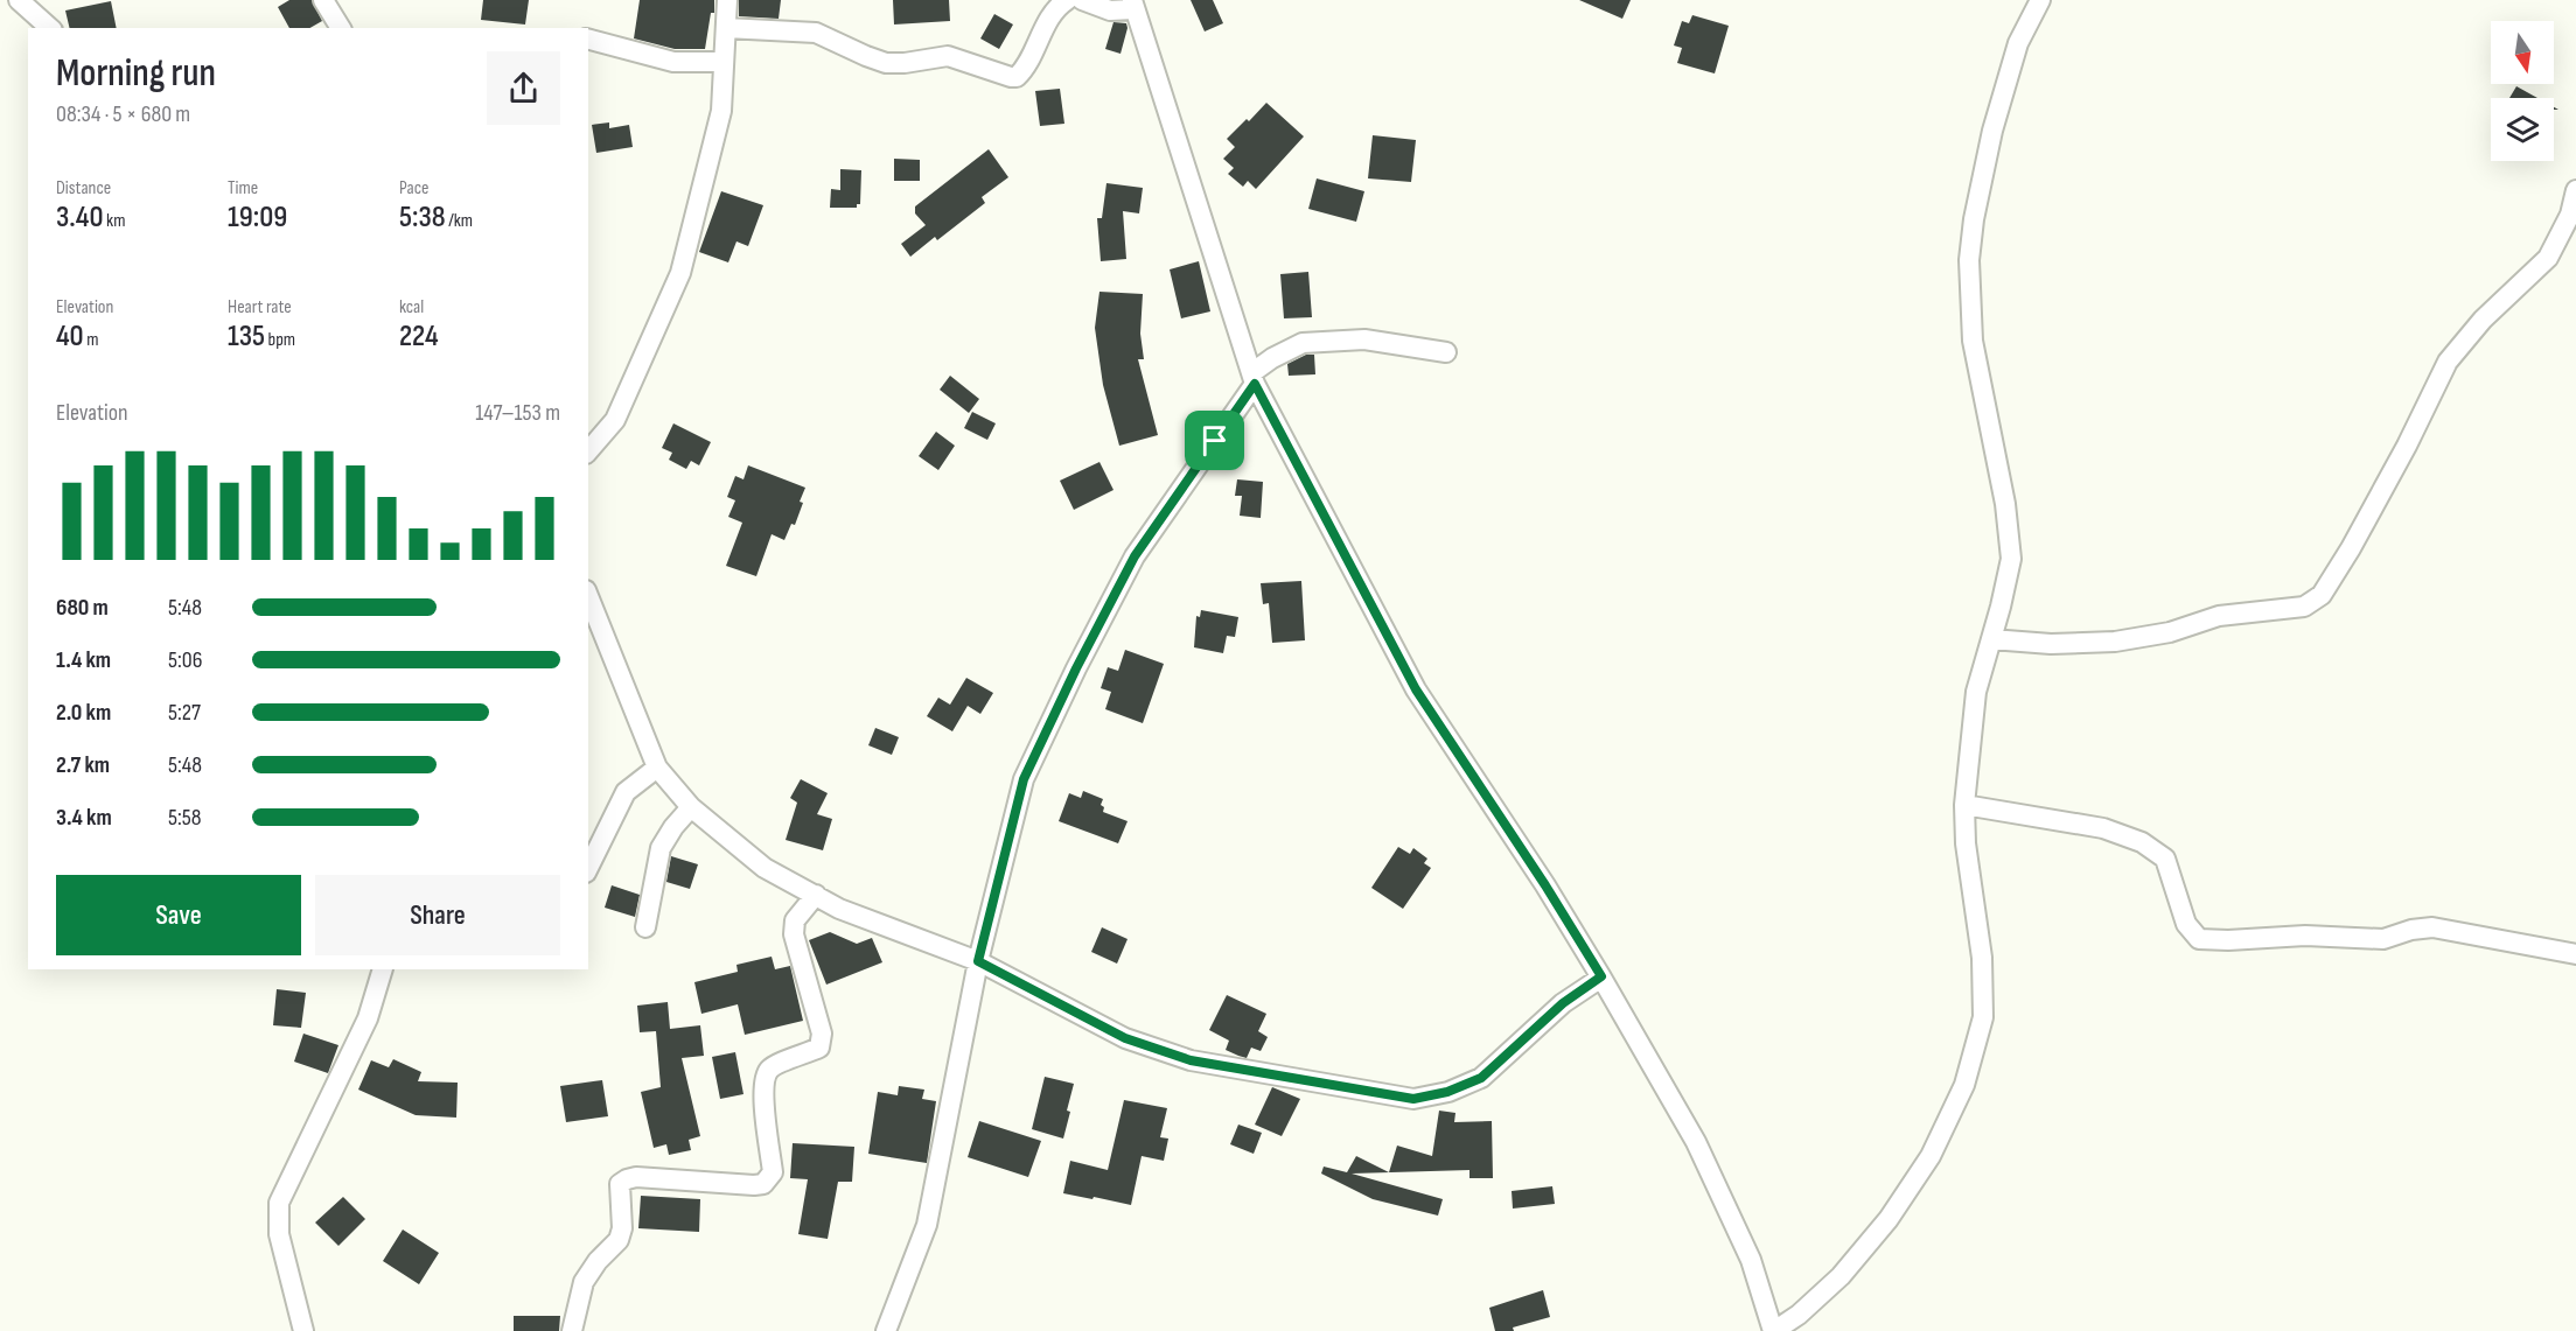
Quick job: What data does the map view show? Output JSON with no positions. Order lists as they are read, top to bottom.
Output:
{
  "north": "bottom",
  "page": {
    "heading": ["Morning run", "08:34 · 5 × 680 m"],
    "stats": [
      ["Distance", "3.40 km"],
      ["Time", "19:09"],
      ["Pace", "5:38 /km"],
      ["Elevation", "40 m"],
      ["Heart rate", "135 bpm"],
      ["kcal", "224"]
    ],
    "chart": ["Elevation", "147–153 m"],
    "list": [
      {
        "name": "680 m",
        "note": "5:48"
      },
      {
        "name": "1.4 km",
        "note": "5:06"
      },
      {
        "name": "2.0 km",
        "note": "5:27"
      },
      {
        "name": "2.7 km",
        "note": "5:48"
      },
      {
        "name": "3.4 km",
        "note": "5:58"
      }
    ],
    "buttons": ["Save", "Share"]
  }
}
